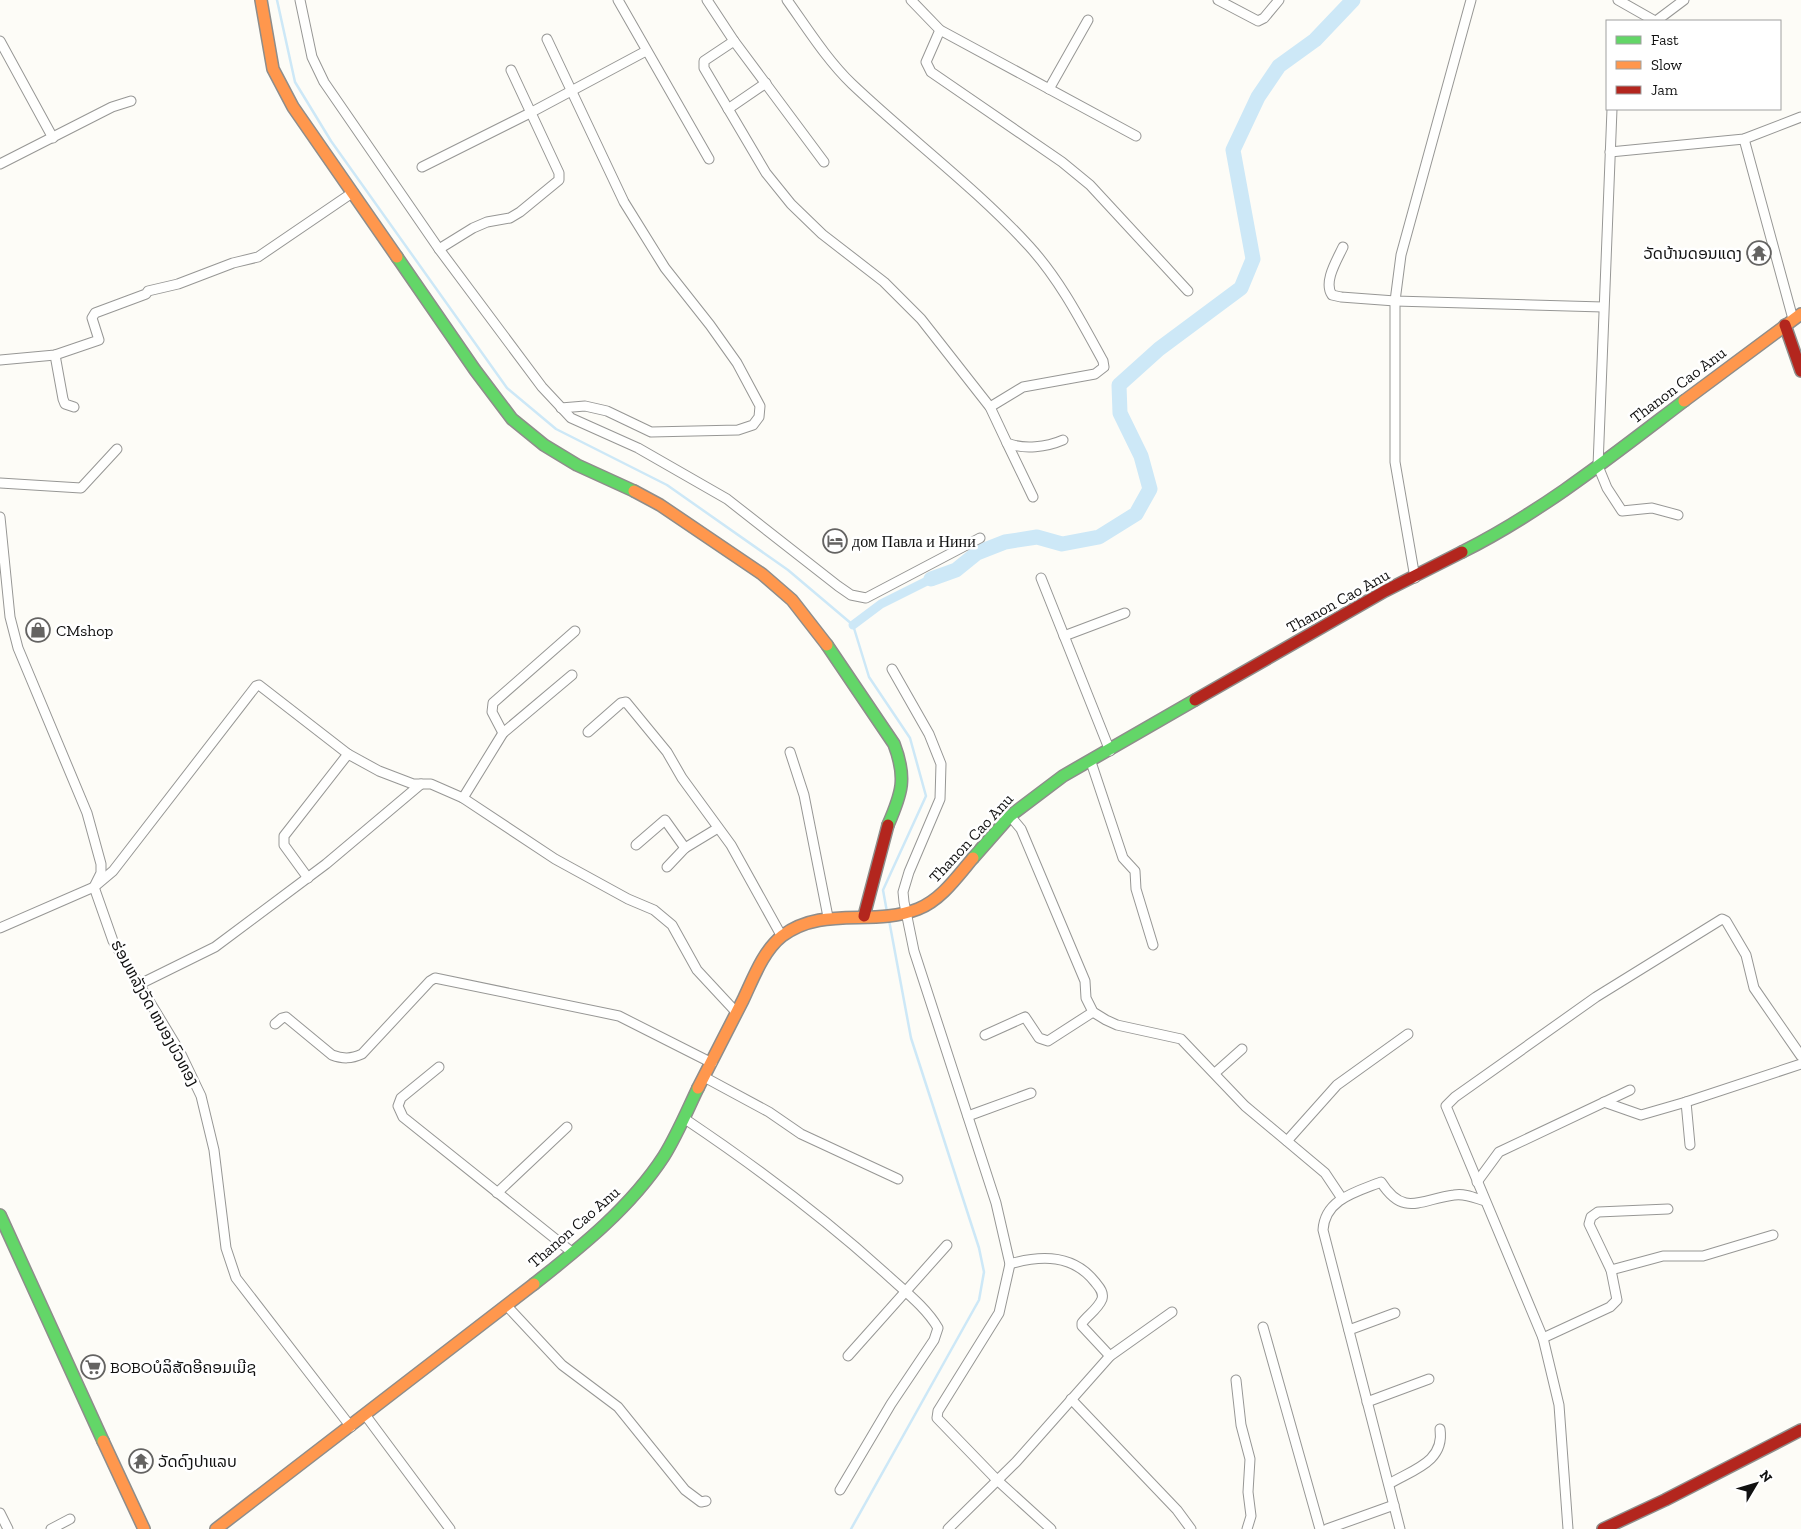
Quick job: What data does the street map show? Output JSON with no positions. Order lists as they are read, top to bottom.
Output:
{
  "streets": {
    "street": ["Thanon Cao Anu", "ຮ່ອມຫລັງວັດ ຫນອງບົວທອງ"]
  },
  "crossings": [
    ["Thanon Cao Anu", "ຮ່ອມຫລັງວັດ ຫນອງບົວທອງ"]
  ],
  "places": {
    "temple": ["ວັດບ້ານດອນແດງ", "ວັດດົງປາແລບ"],
    "hotel": ["дом Павла и Нини"],
    "shop": ["CMshop"],
    "supermarket": ["BOBOບໍລິສັດອີຄອມເມີຊ"]
  },
  "legend": ["Fast", "Slow", "Jam"],
  "north": "top right"
}
